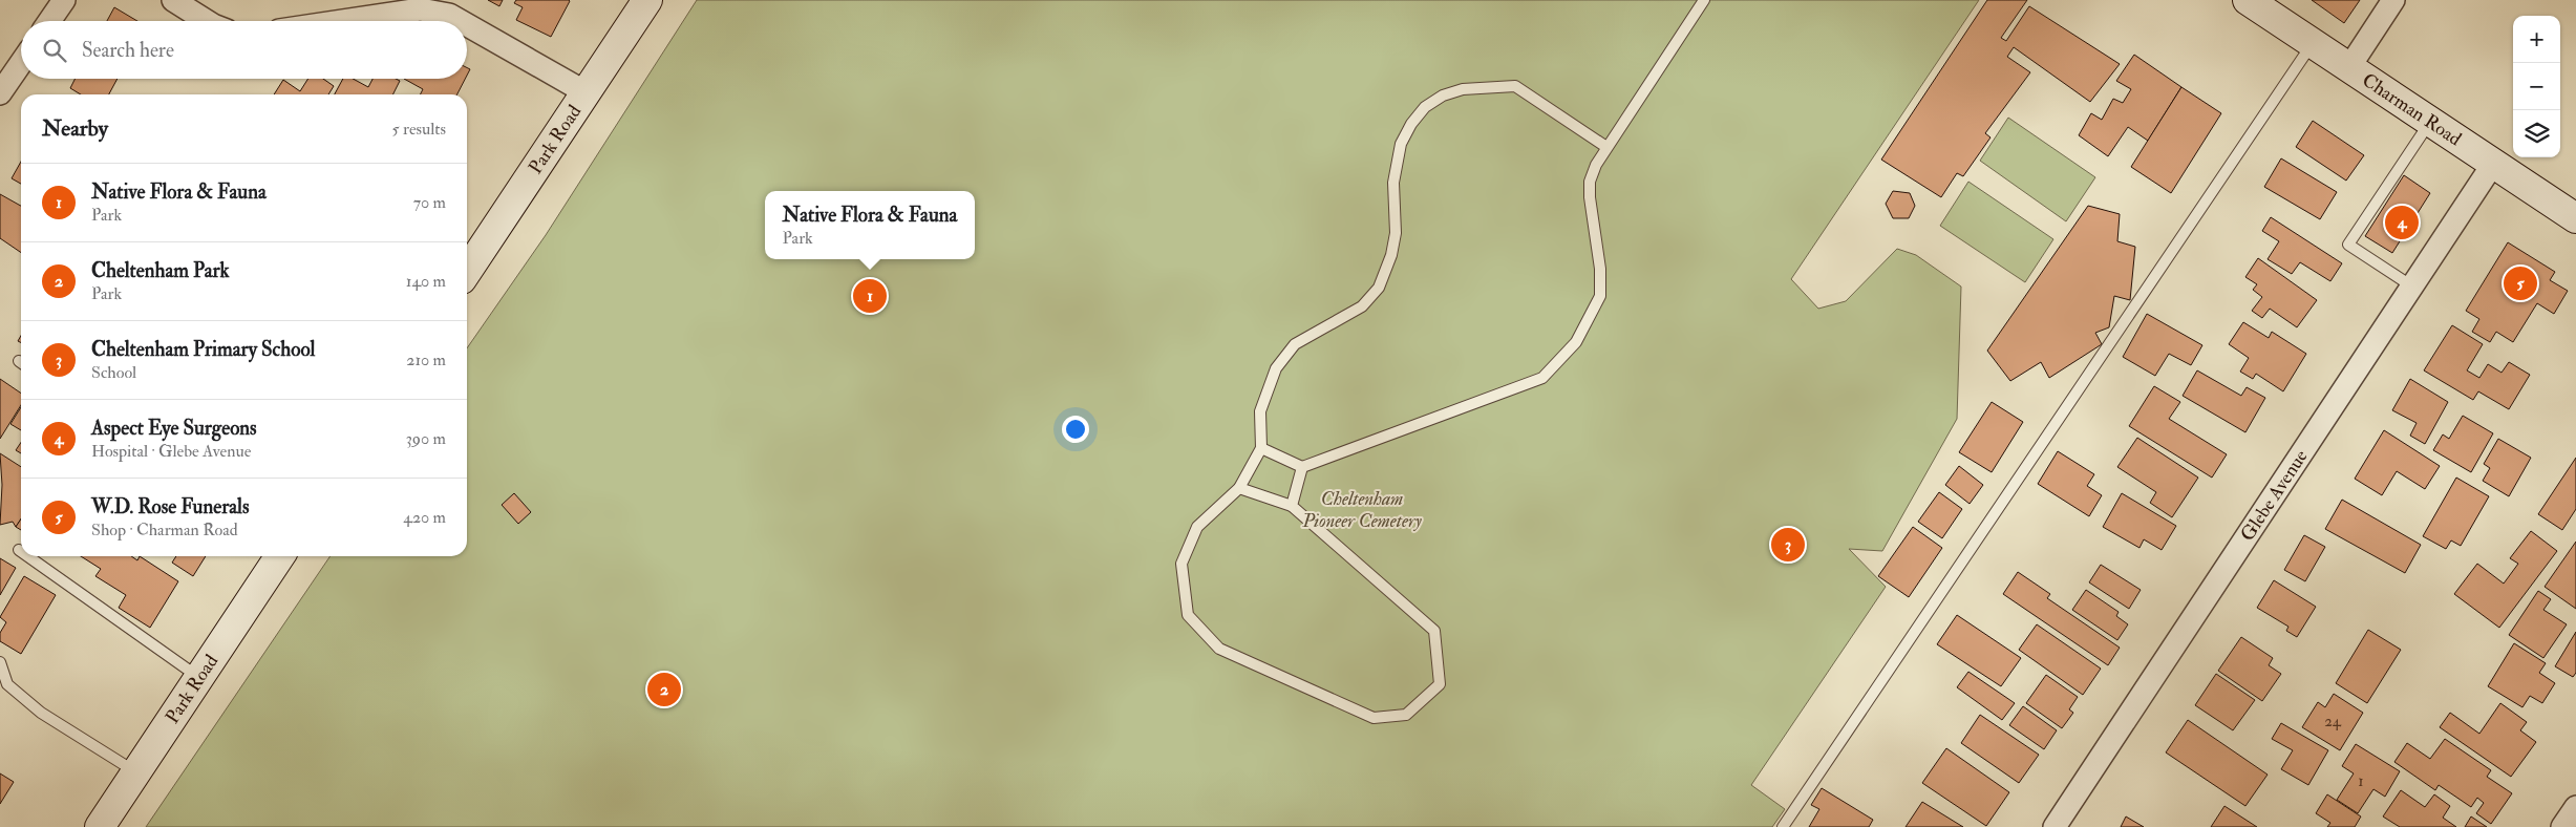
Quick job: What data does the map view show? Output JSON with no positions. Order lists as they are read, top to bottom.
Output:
{
  "streets": {
    "street": ["Charman Road", "Park Road", "Glebe Avenue"]
  },
  "crossings": [
    ["Charman Road", "Glebe Avenue"]
  ],
  "parks": ["Cheltenham Pioneer Cemetery"],
  "house_numbers": ["24", "1"],
  "page": {
    "map_buttons": ["+", "−"],
    "search": "Search here",
    "heading": ["Nearby", "5 results"],
    "list": [
      {
        "mark": "1",
        "name": "Native Flora & Fauna",
        "note": "Park",
        "value": "70 m"
      },
      {
        "mark": "2",
        "name": "Cheltenham Park",
        "note": "Park",
        "value": "140 m"
      },
      {
        "mark": "3",
        "name": "Cheltenham Primary School",
        "note": "School",
        "value": "210 m"
      },
      {
        "mark": "4",
        "name": "Aspect Eye Surgeons",
        "note": "Hospital · Glebe Avenue",
        "value": "390 m"
      },
      {
        "mark": "5",
        "name": "W.D. Rose Funerals",
        "note": "Shop · Charman Road",
        "value": "420 m"
      }
    ],
    "popup": ["Native Flora & Fauna", "Park"],
    "pins": [
      "4",
      "5",
      "1",
      "3",
      "2"
    ]
  }
}
